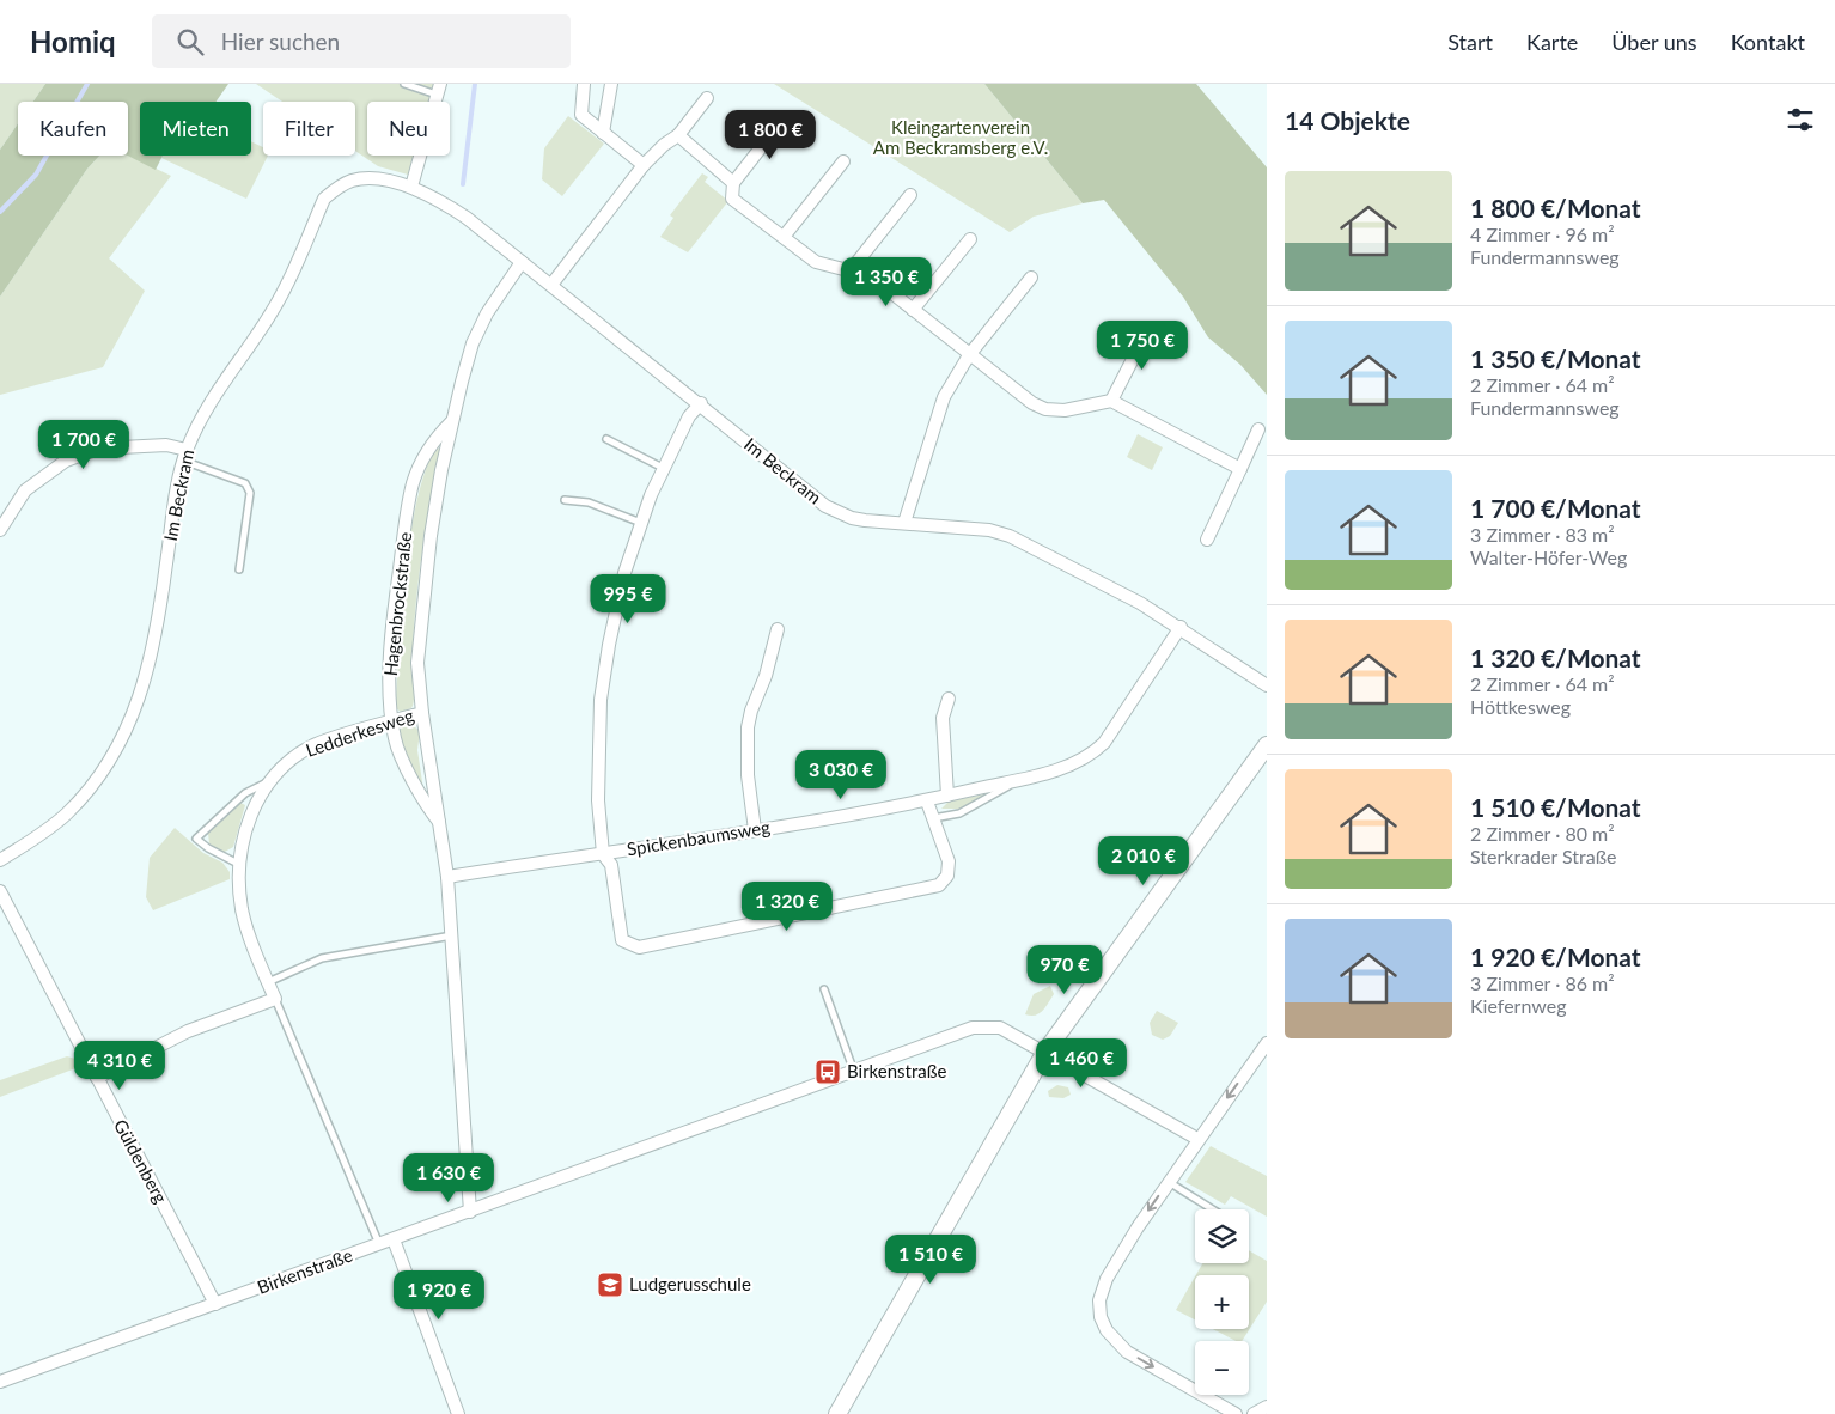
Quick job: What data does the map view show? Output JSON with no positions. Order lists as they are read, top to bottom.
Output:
{
  "streets": {
    "street": [
      "Im Beckram",
      "Hagenbrockstraße",
      "Ledderkesweg",
      "Spickenbaumsweg",
      "Güldenberg",
      "Birkenstraße"
    ]
  },
  "crossings": [
    ["Im Beckram", "Hagenbrockstraße"],
    ["Im Beckram", "Spickenbaumsweg"],
    ["Hagenbrockstraße", "Ledderkesweg"],
    ["Hagenbrockstraße", "Spickenbaumsweg"],
    ["Hagenbrockstraße", "Birkenstraße"],
    ["Güldenberg", "Birkenstraße"]
  ],
  "parks": ["Kleingartenverein Am Beckramsberg e.V."],
  "places": {
    "bus stop": ["Birkenstraße"],
    "school or university": ["Ludgerusschule"]
  },
  "page": {
    "header": "Homiq",
    "search": "Hier suchen",
    "nav": [
      "Start",
      "Karte",
      "Über uns",
      "Kontakt"
    ],
    "heading": "14 Objekte",
    "chip": [
      "Kaufen",
      "Mieten",
      "Filter",
      "Neu"
    ],
    "price": [
      "1 800 €",
      "1 350 €",
      "1 750 €",
      "1 700 €",
      "995 €",
      "3 030 €",
      "2 010 €",
      "1 320 €",
      "970 €",
      "1 460 €",
      "4 310 €",
      "1 630 €",
      "1 510 €",
      "1 920 €"
    ],
    "list": [
      {
        "name": "1 800 €/Monat",
        "note": "4 Zimmer · 96 m² · Fundermannsweg"
      },
      {
        "name": "1 350 €/Monat",
        "note": "2 Zimmer · 64 m² · Fundermannsweg"
      },
      {
        "name": "1 700 €/Monat",
        "note": "3 Zimmer · 83 m² · Walter-Höfer-Weg"
      },
      {
        "name": "1 320 €/Monat",
        "note": "2 Zimmer · 64 m² · Höttkesweg"
      },
      {
        "name": "1 510 €/Monat",
        "note": "2 Zimmer · 80 m² · Sterkrader Straße"
      },
      {
        "name": "1 920 €/Monat",
        "note": "3 Zimmer · 86 m² · Kiefernweg"
      }
    ],
    "map_buttons": ["+", "−"]
  }
}
